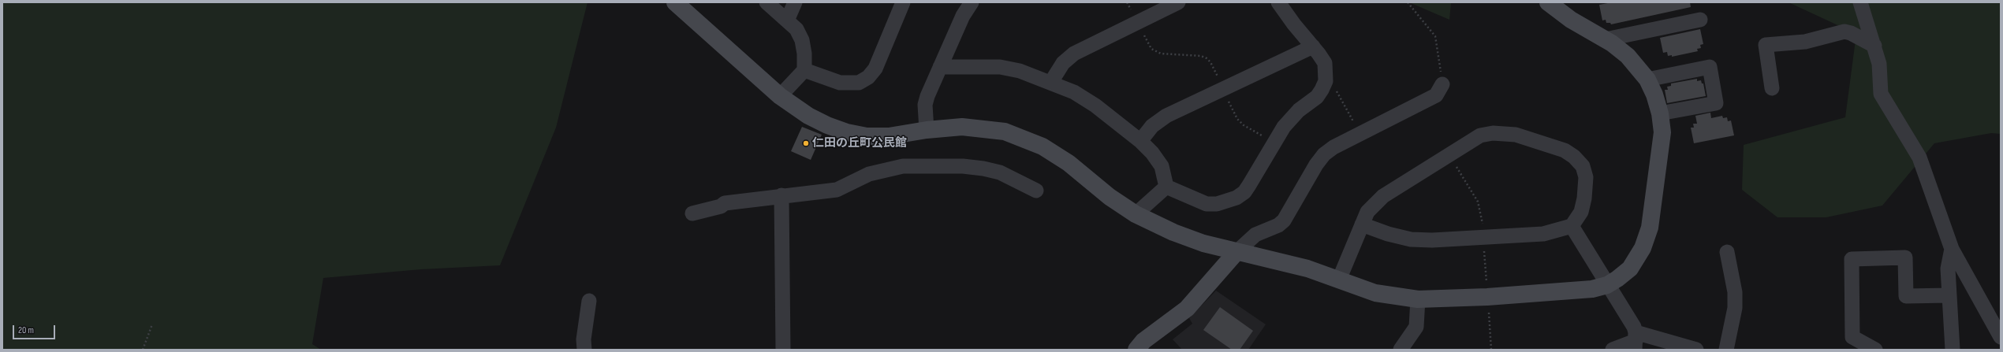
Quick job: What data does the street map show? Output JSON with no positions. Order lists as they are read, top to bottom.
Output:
{
  "places": ["仁田の丘町公民館"],
  "scale_bar": "20 m"
}
